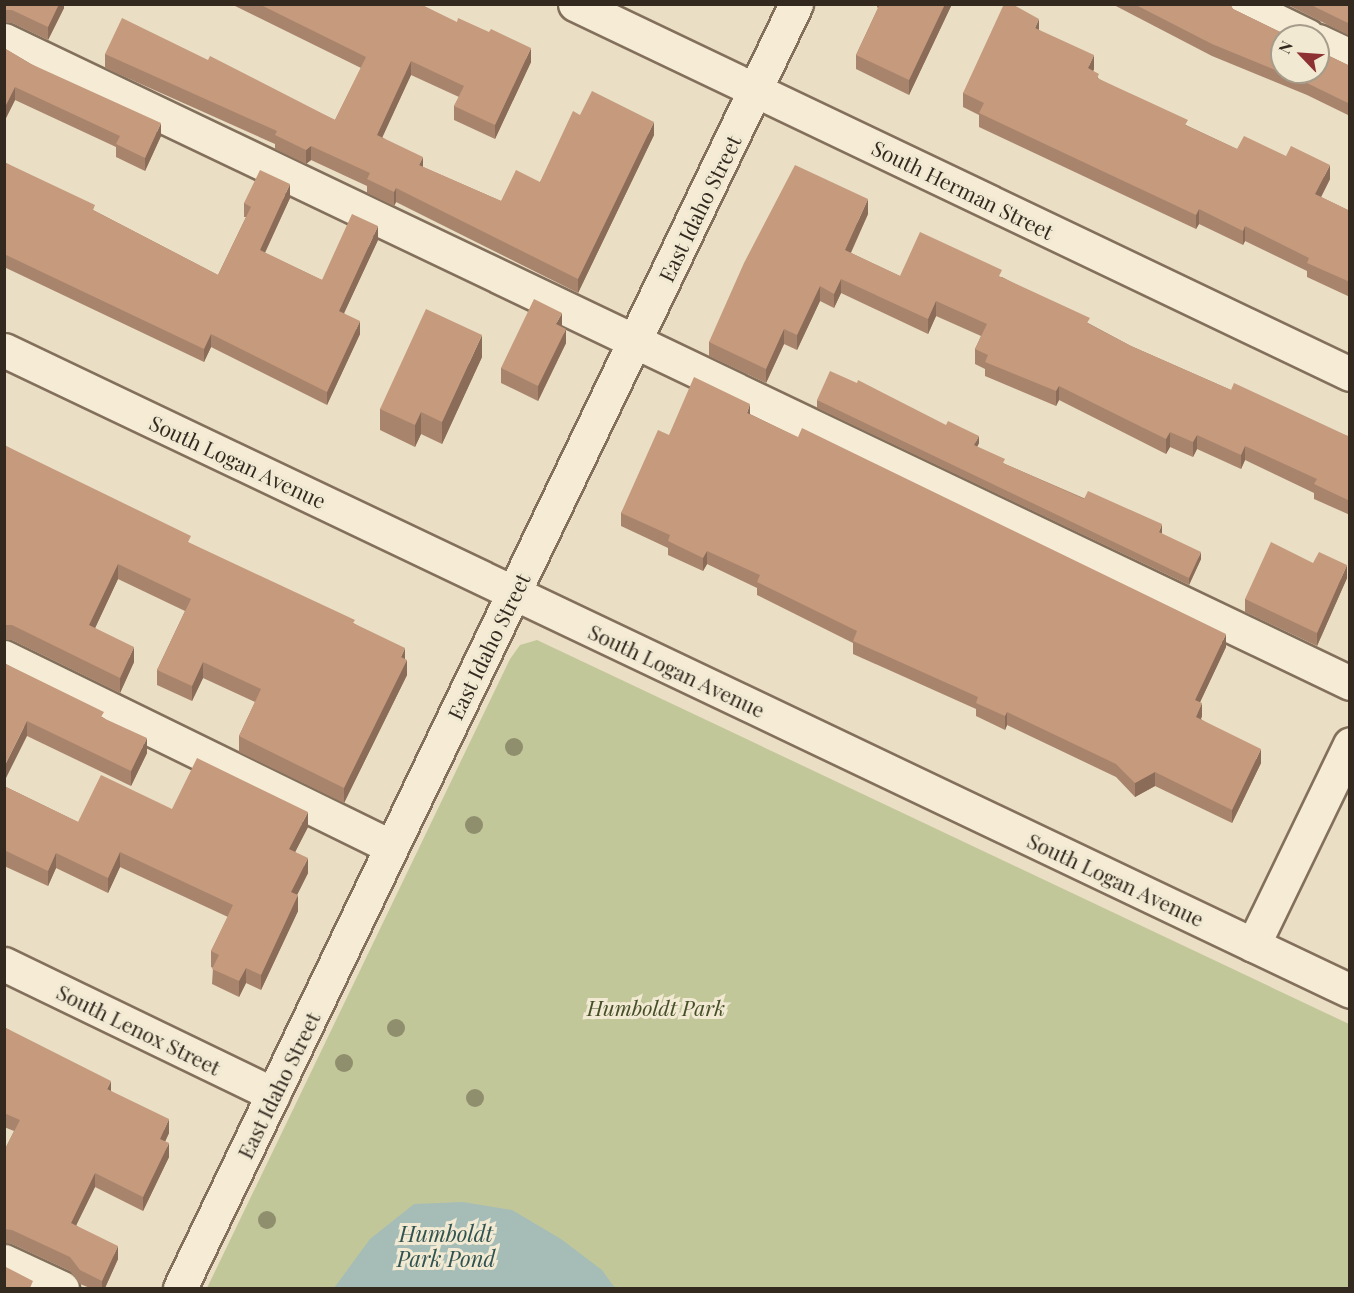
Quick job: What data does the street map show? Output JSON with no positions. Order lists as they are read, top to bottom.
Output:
{
  "streets": {
    "street": [
      "South Herman Street",
      "East Idaho Street",
      "South Logan Avenue",
      "South Lenox Street"
    ]
  },
  "crossings": [
    ["South Herman Street", "East Idaho Street"],
    ["East Idaho Street", "South Logan Avenue"],
    ["East Idaho Street", "South Lenox Street"]
  ],
  "water": ["Humboldt Park Pond"],
  "parks": ["Humboldt Park"],
  "north": "top left"
}
